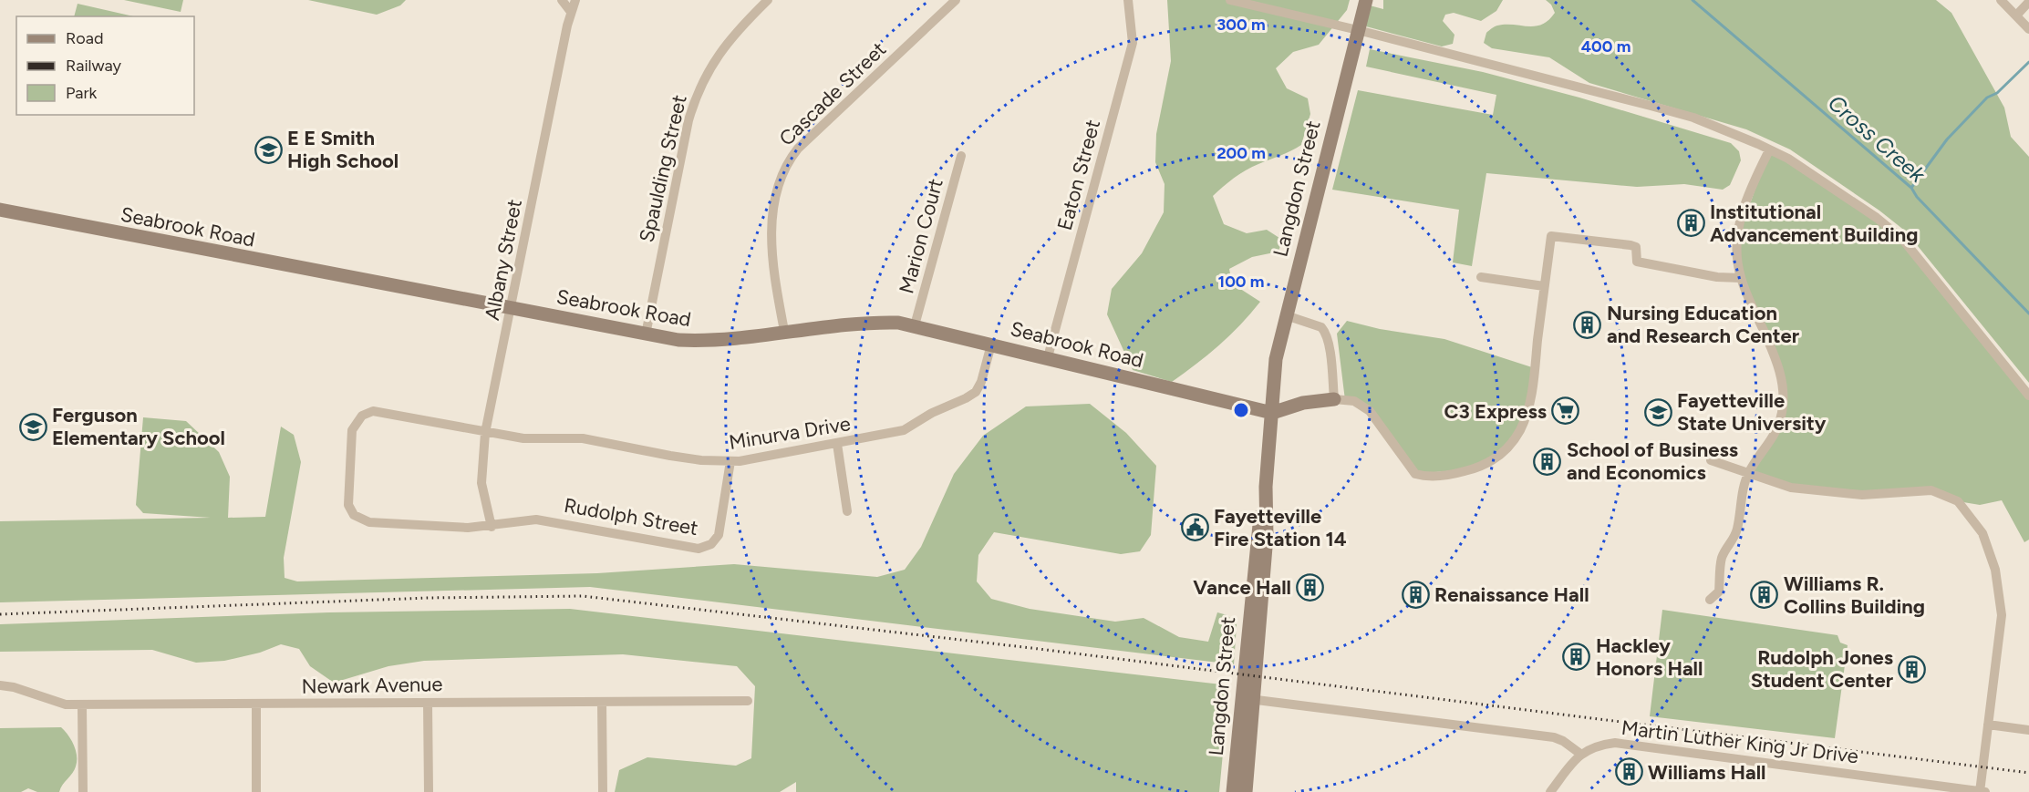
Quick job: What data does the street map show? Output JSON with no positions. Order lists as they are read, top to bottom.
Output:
{
  "streets": {
    "street": [
      "Cascade Street",
      "Spaulding Street",
      "Eaton Street",
      "Langdon Street",
      "Seabrook Road",
      "Marion Court",
      "Albany Street",
      "Minurva Drive",
      "Rudolph Street",
      "Newark Avenue",
      "Martin Luther King Jr Drive"
    ]
  },
  "crossings": [
    ["Cascade Street", "Seabrook Road"],
    ["Spaulding Street", "Seabrook Road"],
    ["Eaton Street", "Seabrook Road"],
    ["Langdon Street", "Seabrook Road"],
    ["Seabrook Road", "Marion Court"],
    ["Seabrook Road", "Albany Street"],
    ["Seabrook Road", "Minurva Drive"],
    ["Albany Street", "Minurva Drive"],
    ["Albany Street", "Rudolph Street"],
    ["Minurva Drive", "Rudolph Street"]
  ],
  "water": ["Cross Creek"],
  "places": {
    "school or university": ["E E Smith High School", "Fayetteville State University", "Ferguson Elementary School"],
    "building": [
      "Institutional Advancement Building",
      "Nursing Education and Research Center",
      "School of Business and Economics",
      "Vance Hall",
      "Renaissance Hall",
      "Williams R. Collins Building",
      "Hackley Honors Hall",
      "Rudolph Jones Student Center",
      "Williams Hall"
    ],
    "supermarket": ["C3 Express"],
    "public building": ["Fayetteville Fire Station 14"]
  },
  "legend": ["Road", "Railway", "Park"],
  "rings": [
    "300 m",
    "400 m",
    "200 m",
    "100 m"
  ]
}
